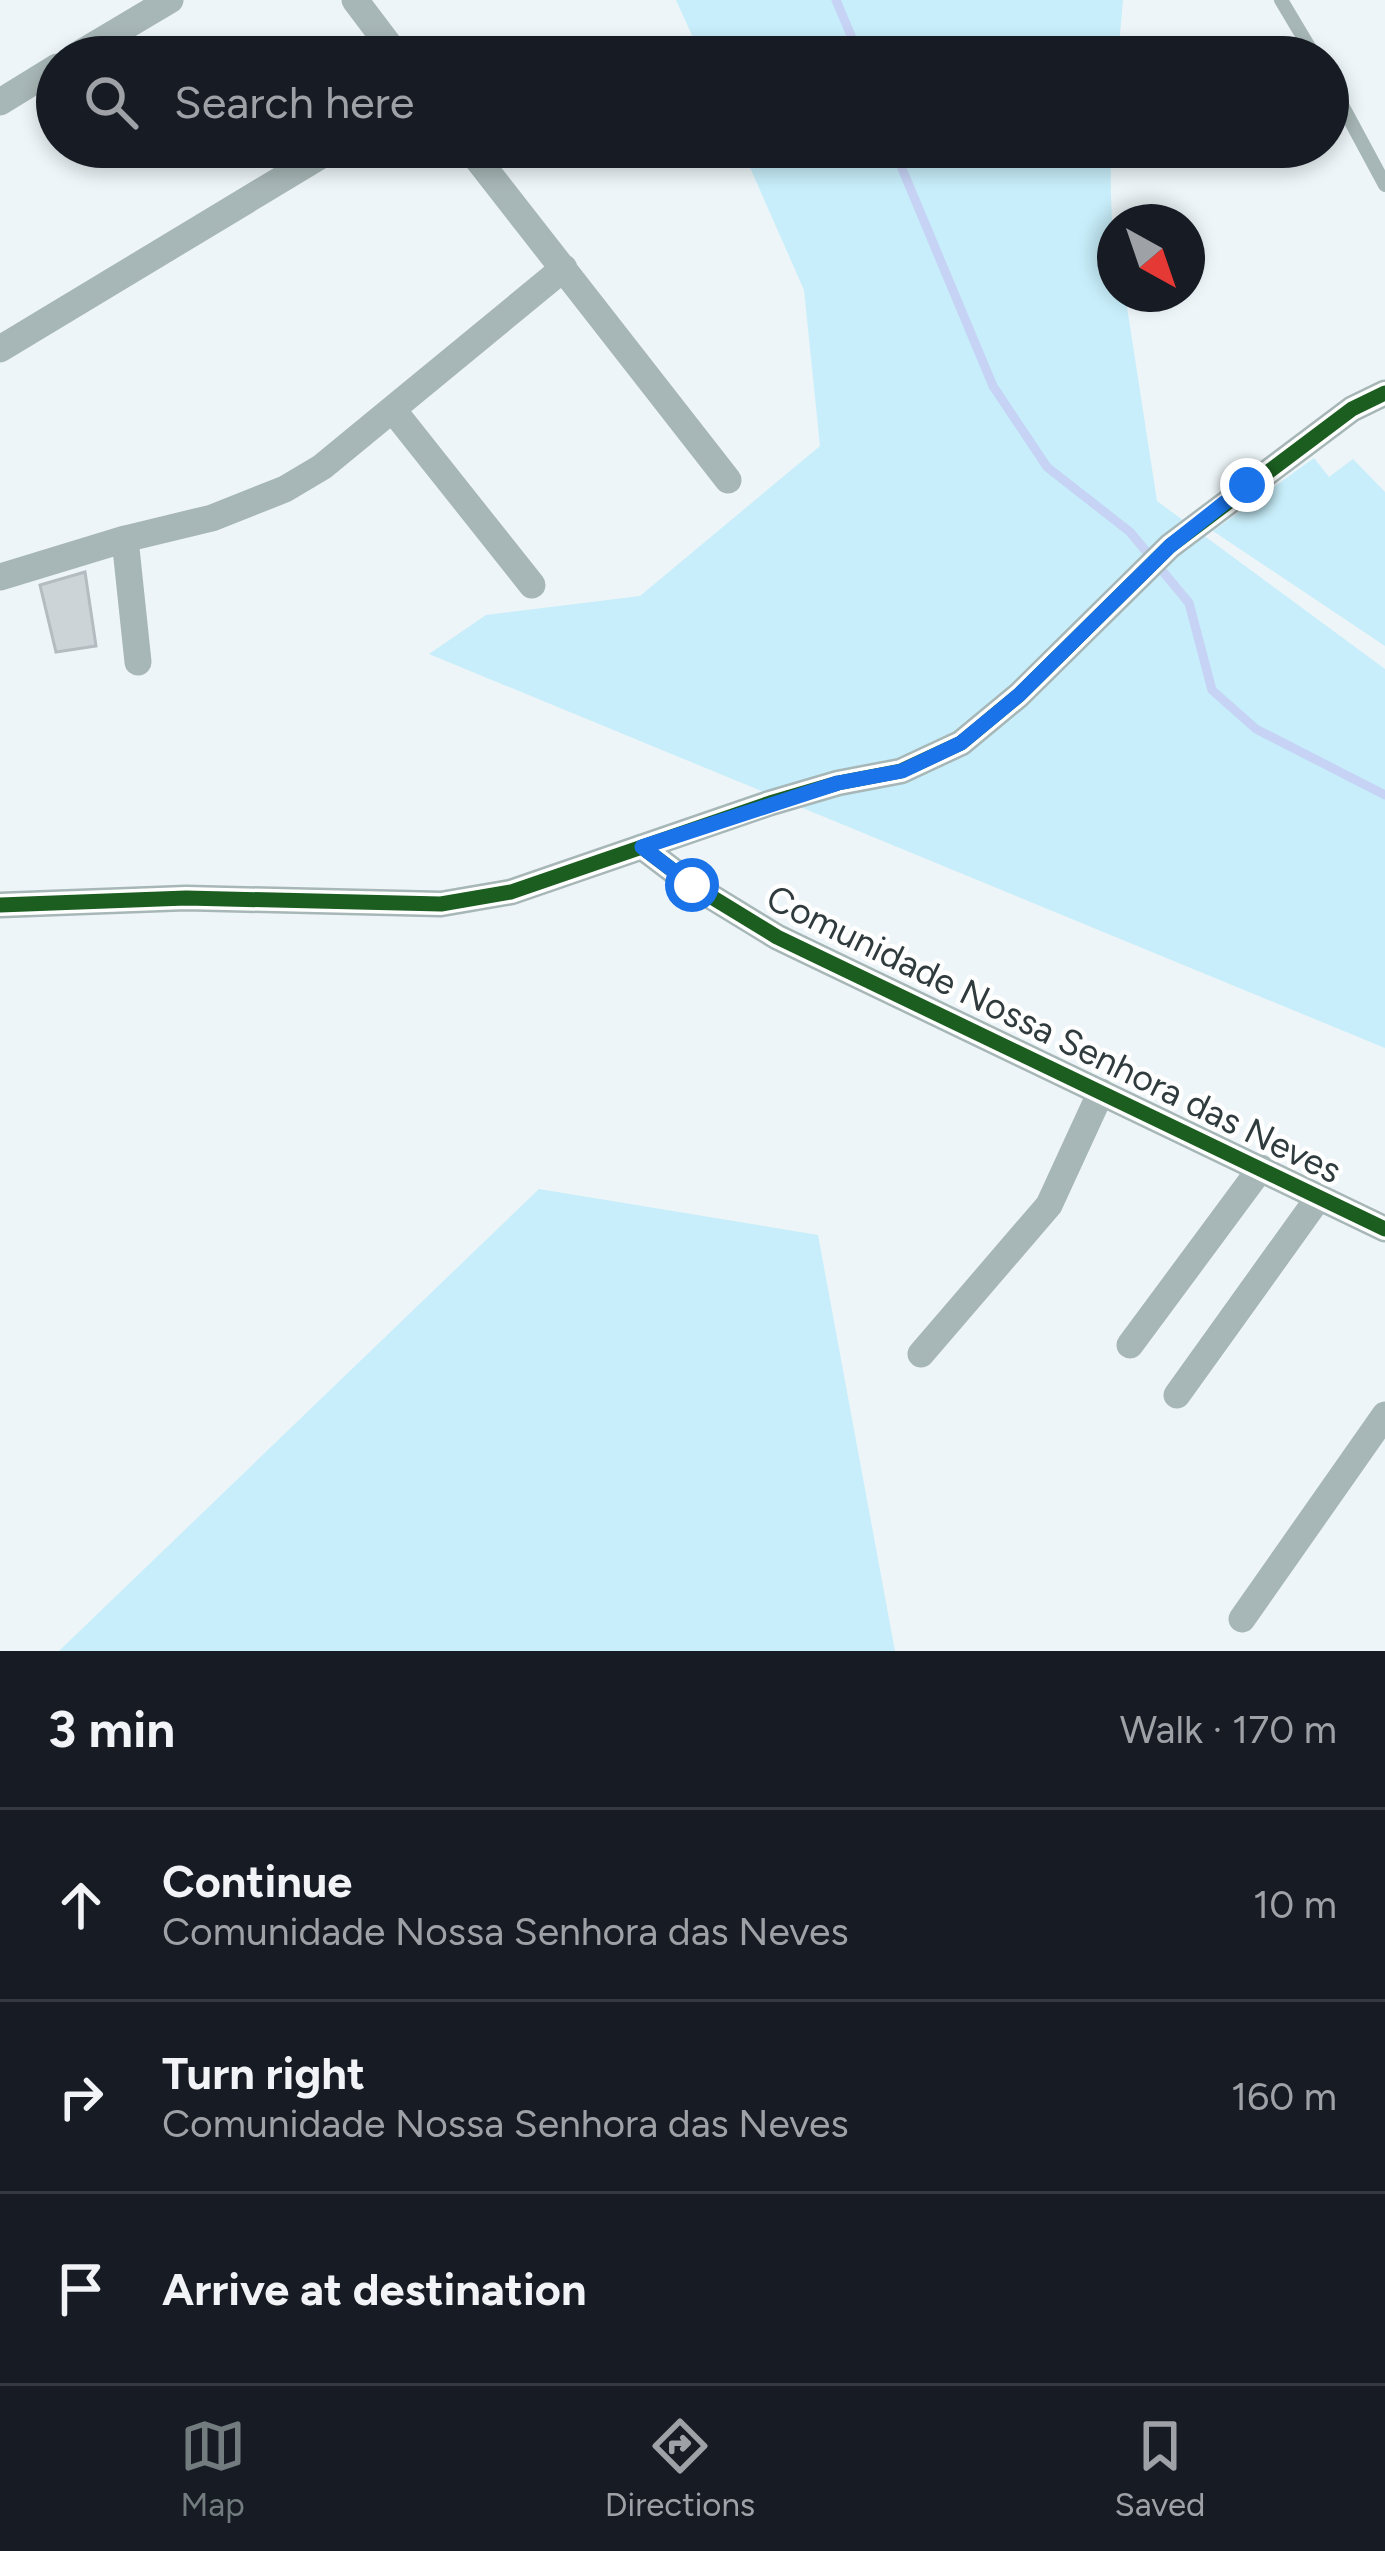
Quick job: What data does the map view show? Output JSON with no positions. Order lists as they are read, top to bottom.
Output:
{
  "streets": {
    "street": ["Comunidade Nossa Senhora das Neves"]
  },
  "north": "bottom right",
  "page": {
    "search": "Search here",
    "heading": ["3 min", "Walk · 170 m"],
    "list": [
      ["Continue", "Comunidade Nossa Senhora das Neves", "10 m"],
      ["Turn right", "Comunidade Nossa Senhora das Neves", "160 m"],
      "Arrive at destination"
    ],
    "nav": ["Map", "Directions", "Saved"]
  }
}
